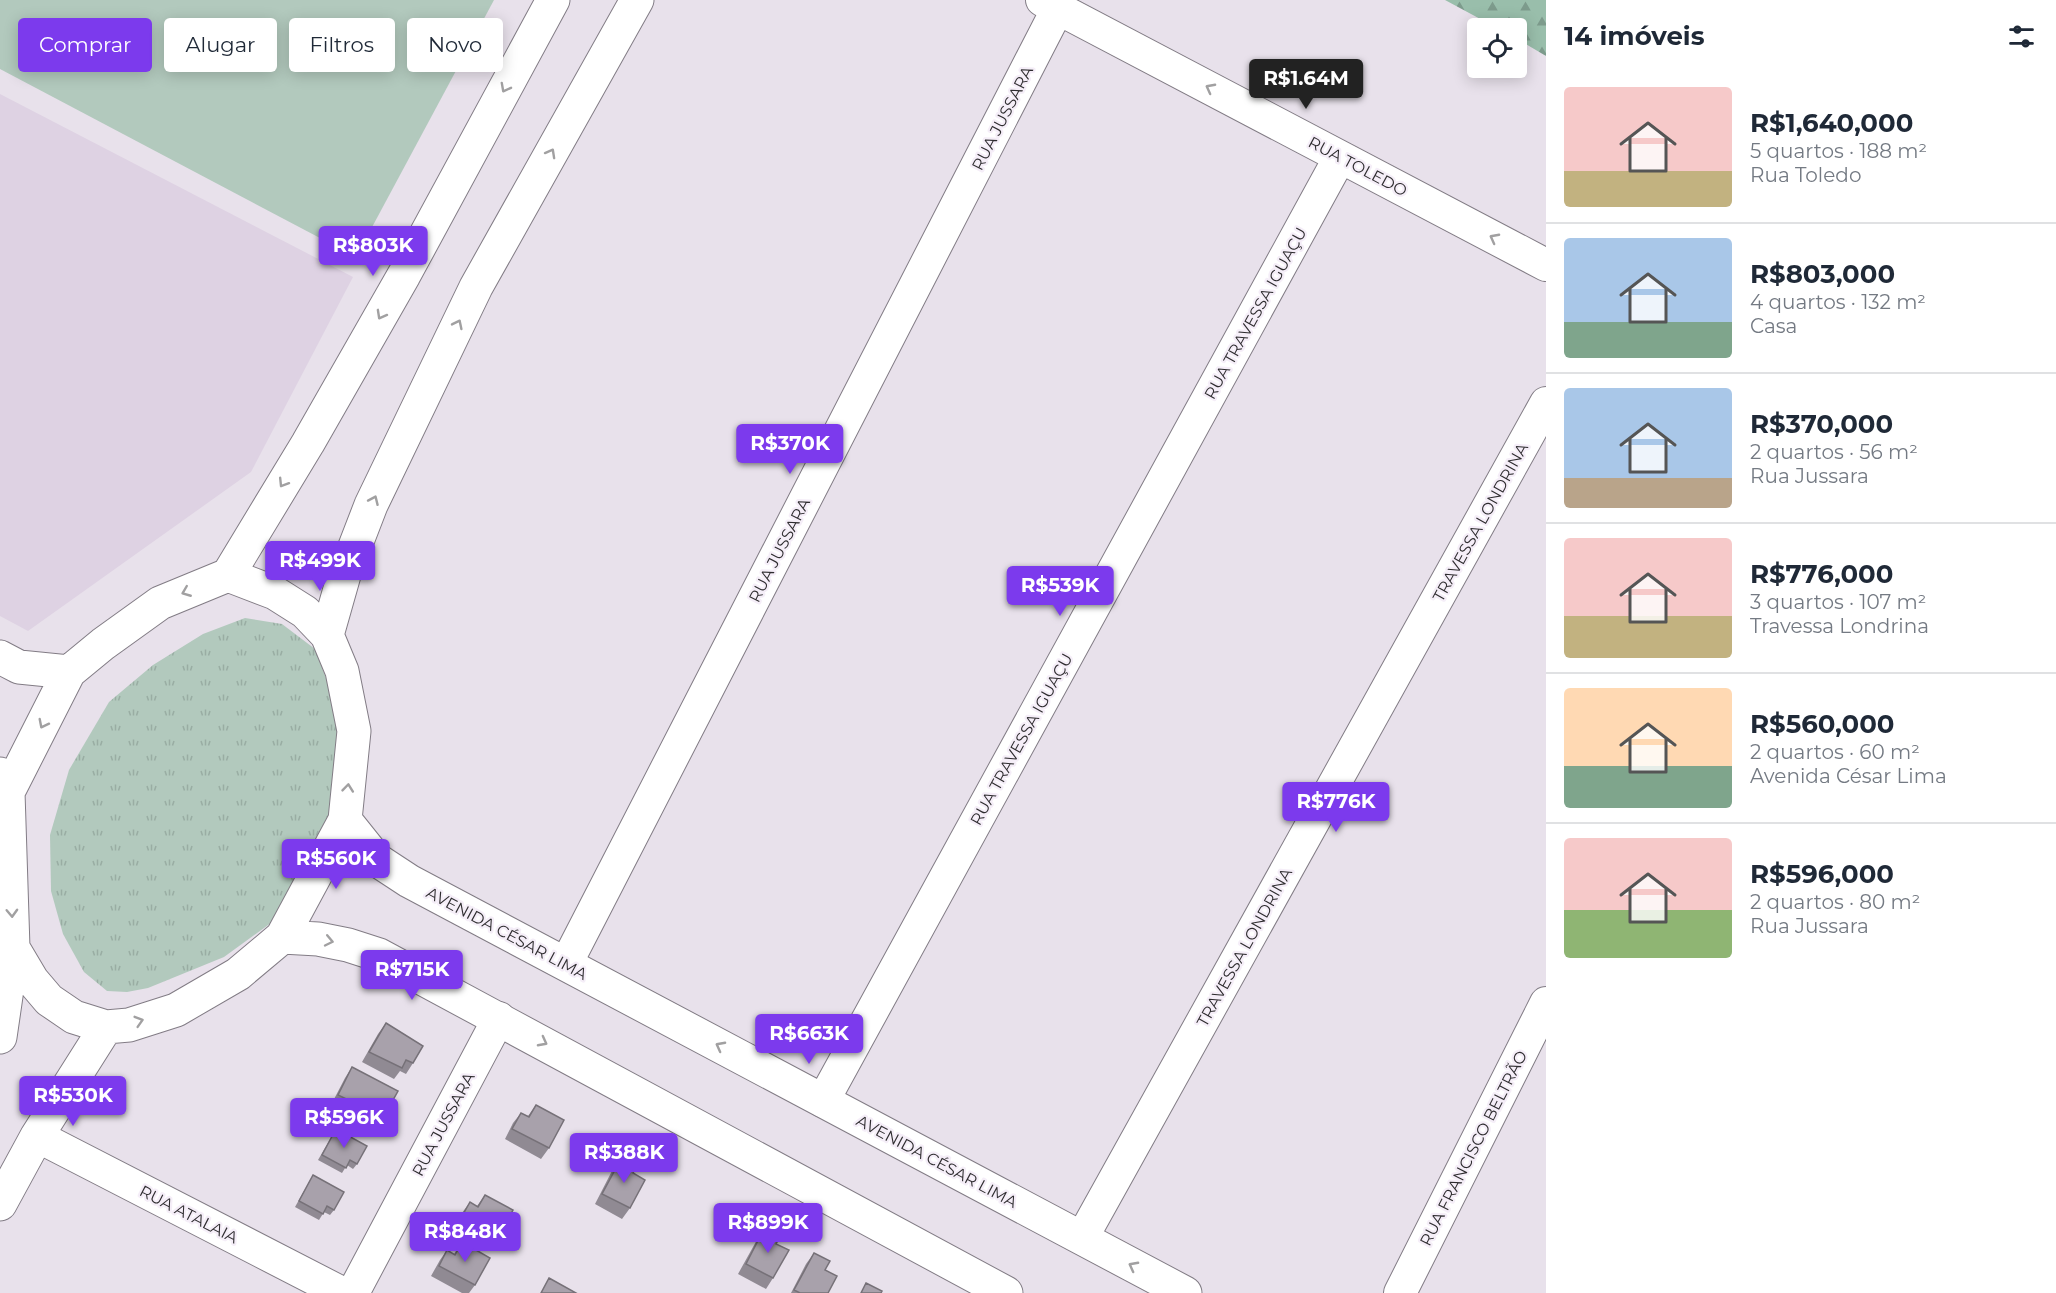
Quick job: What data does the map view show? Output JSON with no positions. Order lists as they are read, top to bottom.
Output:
{
  "streets": {
    "street": [
      "RUA JUSSARA",
      "RUA TOLEDO",
      "RUA TRAVESSA IGUAÇU",
      "TRAVESSA LONDRINA",
      "AVENIDA CÉSAR LIMA",
      "RUA FRANCISCO BELTRÃO",
      "RUA ATALAIA"
    ]
  },
  "crossings": [
    ["RUA JUSSARA", "RUA TOLEDO"],
    ["RUA JUSSARA", "AVENIDA CÉSAR LIMA"],
    ["RUA TOLEDO", "RUA TRAVESSA IGUAÇU"],
    ["RUA TRAVESSA IGUAÇU", "AVENIDA CÉSAR LIMA"],
    ["TRAVESSA LONDRINA", "AVENIDA CÉSAR LIMA"]
  ],
  "one_way": ["RUA TOLEDO"],
  "page": {
    "heading": "14 imóveis",
    "chip": [
      "Comprar",
      "Alugar",
      "Filtros",
      "Novo"
    ],
    "price": [
      "R$1.64M",
      "R$803K",
      "R$370K",
      "R$499K",
      "R$539K",
      "R$776K",
      "R$560K",
      "R$715K",
      "R$663K",
      "R$530K",
      "R$596K",
      "R$388K",
      "R$899K",
      "R$848K"
    ],
    "list": [
      {
        "name": "R$1,640,000",
        "note": "5 quartos · 188 m² · Rua Toledo"
      },
      {
        "name": "R$803,000",
        "note": "4 quartos · 132 m² · Casa"
      },
      {
        "name": "R$370,000",
        "note": "2 quartos · 56 m² · Rua Jussara"
      },
      {
        "name": "R$776,000",
        "note": "3 quartos · 107 m² · Travessa Londrina"
      },
      {
        "name": "R$560,000",
        "note": "2 quartos · 60 m² · Avenida César Lima"
      },
      {
        "name": "R$596,000",
        "note": "2 quartos · 80 m² · Rua Jussara"
      }
    ]
  }
}
